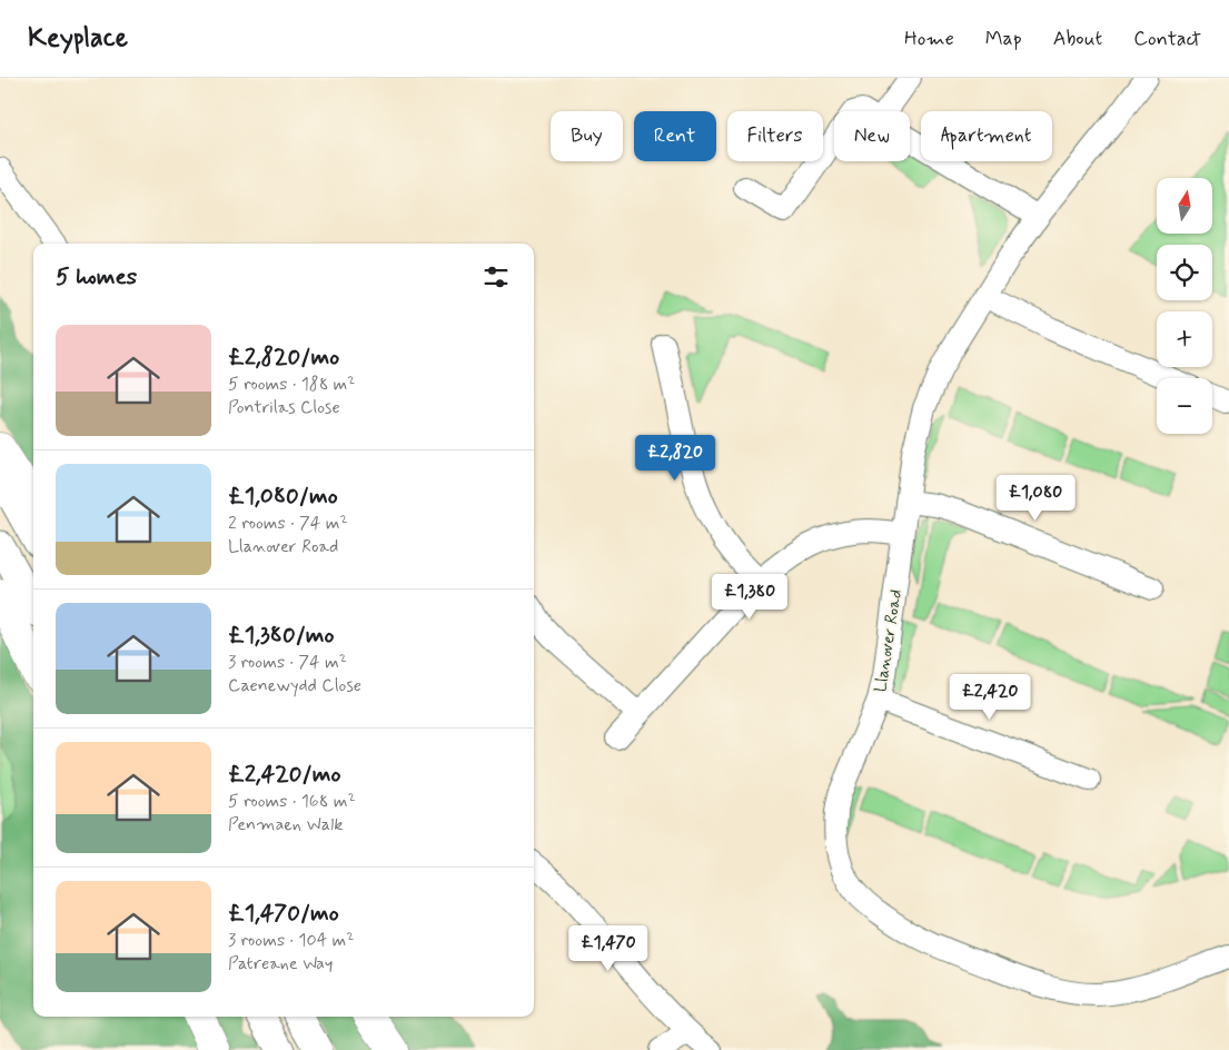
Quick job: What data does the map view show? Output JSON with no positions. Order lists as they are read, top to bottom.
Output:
{
  "streets": {
    "street": ["Llanover Road"]
  },
  "north": "top",
  "page": {
    "header": "Keyplace",
    "nav": [
      "Home",
      "Map",
      "About",
      "Contact"
    ],
    "chip": [
      "Buy",
      "Rent",
      "Filters",
      "New",
      "Apartment"
    ],
    "map_buttons": ["+", "−"],
    "heading": "5 homes",
    "list": [
      {
        "name": "£2,820/mo",
        "note": "5 rooms · 188 m² · Pontrilas Close"
      },
      {
        "name": "£1,080/mo",
        "note": "2 rooms · 74 m² · Llanover Road"
      },
      {
        "name": "£1,380/mo",
        "note": "3 rooms · 74 m² · Caenewydd Close"
      },
      {
        "name": "£2,420/mo",
        "note": "5 rooms · 168 m² · Penmaen Walk"
      },
      {
        "name": "£1,470/mo",
        "note": "3 rooms · 104 m² · Patreane Way"
      }
    ],
    "price": [
      "£2,820",
      "£1,080",
      "£1,380",
      "£2,420",
      "£1,470"
    ]
  }
}
